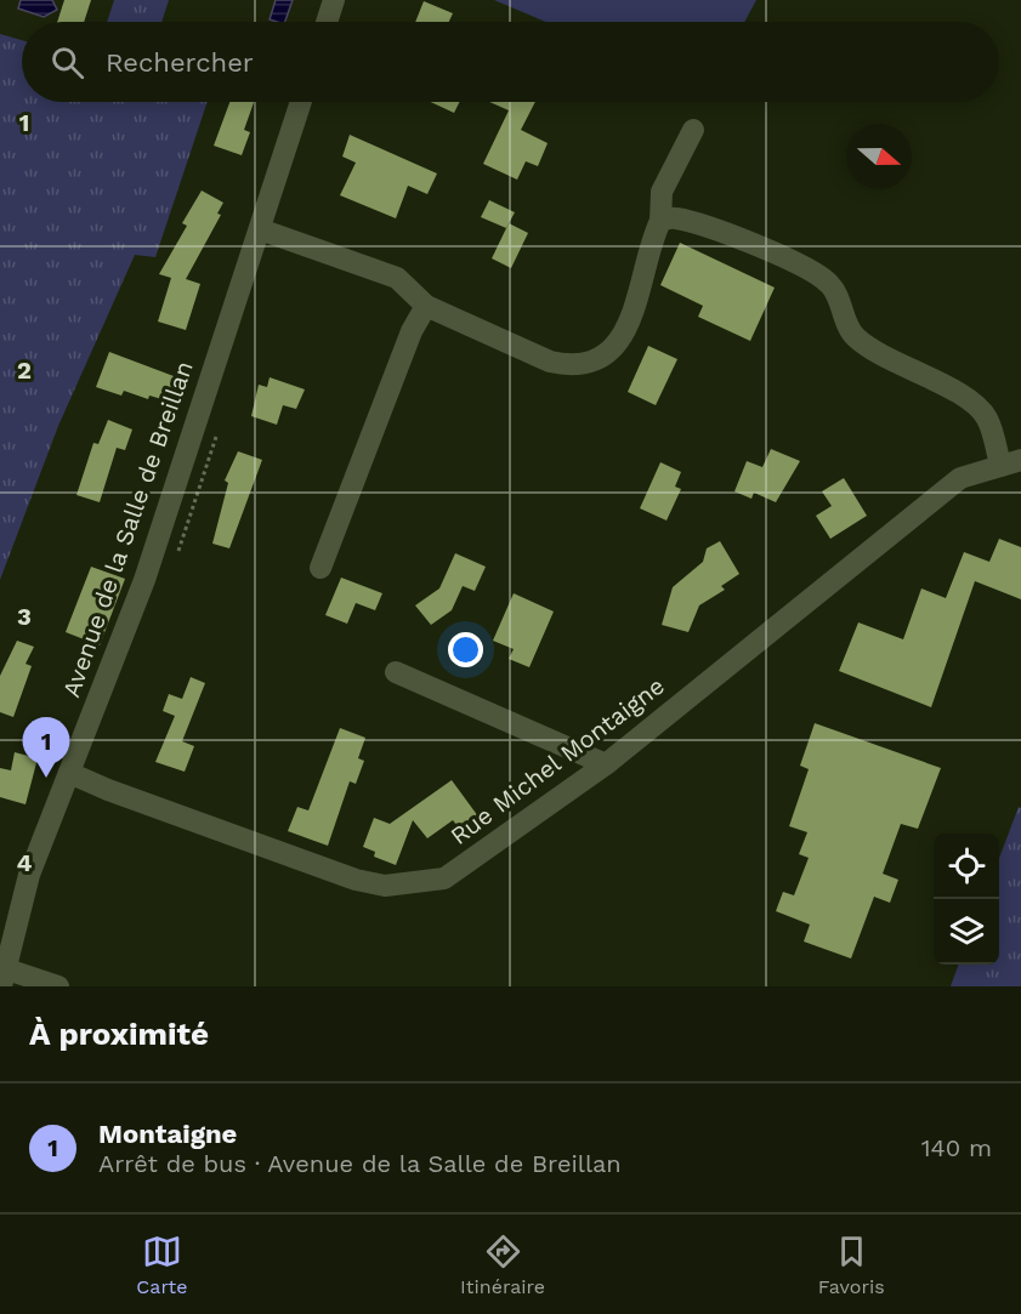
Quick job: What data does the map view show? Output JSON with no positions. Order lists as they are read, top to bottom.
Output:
{
  "streets": {
    "street": ["Avenue de la Salle de Breillan", "Rue Michel Montaigne"]
  },
  "crossings": [
    ["Avenue de la Salle de Breillan", "Rue Michel Montaigne"]
  ],
  "north": "right",
  "page": {
    "search": "Rechercher",
    "pins": "1",
    "heading": "À proximité",
    "list": [
      {
        "mark": "1",
        "name": "Montaigne",
        "note": "Arrêt de bus · Avenue de la Salle de Breillan",
        "value": "140 m"
      }
    ],
    "nav": ["Carte", "Itinéraire", "Favoris"]
  },
  "grid": {
    "rows": [
      "1",
      "2",
      "3",
      "4"
    ]
  }
}
